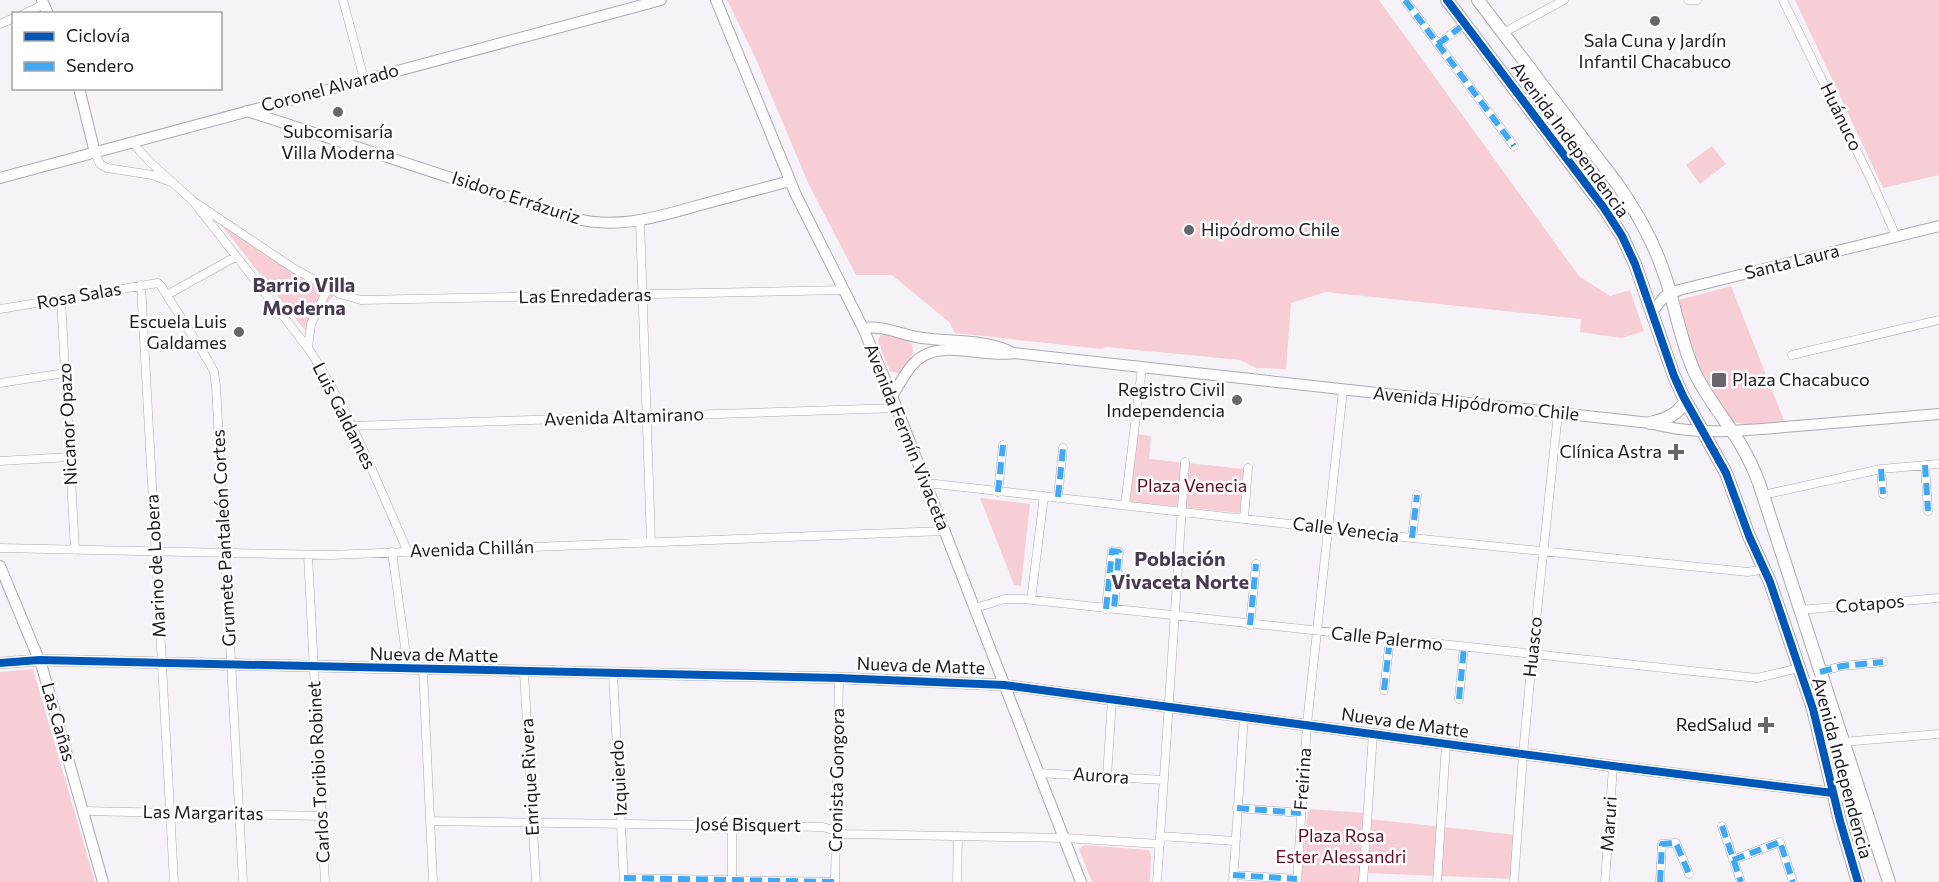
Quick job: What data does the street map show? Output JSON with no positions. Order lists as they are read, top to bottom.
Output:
{
  "streets": {
    "main road": ["Avenida Independencia"],
    "street": [
      "Coronel Alvarado",
      "Huánuco",
      "Isidoro Errázuriz",
      "Santa Laura",
      "Rosa Salas",
      "Las Enredaderas",
      "Avenida Hipódromo Chile",
      "Luis Galdames",
      "Avenida Altamirano",
      "Nicanor Opazo",
      "Avenida Fermín Vivaceta",
      "Calle Venecia",
      "Grumete Pantaleón Cortes",
      "Avenida Chillán",
      "Marino de Lobera",
      "Cotapos",
      "Calle Palermo",
      "Huasco",
      "Nueva de Matte",
      "Las Cañas",
      "Carlos Toribio Robinet",
      "Aurora",
      "Enrique Rivera",
      "Izquierdo",
      "Freirina",
      "Cronista Gongora",
      "Las Margaritas",
      "Maruri",
      "José Bisquert"
    ]
  },
  "crossings": [
    ["Coronel Alvarado", "Isidoro Errázuriz"],
    ["Coronel Alvarado", "Luis Galdames"],
    ["Huánuco", "Santa Laura"],
    ["Avenida Independencia", "Santa Laura"],
    ["Avenida Independencia", "Avenida Hipódromo Chile"],
    ["Avenida Independencia", "Calle Venecia"],
    ["Avenida Independencia", "Cotapos"],
    ["Avenida Independencia", "Calle Palermo"],
    ["Avenida Independencia", "Nueva de Matte"],
    ["Isidoro Errázuriz", "Avenida Fermín Vivaceta"],
    ["Rosa Salas", "Nicanor Opazo"],
    ["Rosa Salas", "Grumete Pantaleón Cortes"],
    ["Rosa Salas", "Marino de Lobera"],
    ["Las Enredaderas", "Luis Galdames"],
    ["Las Enredaderas", "Avenida Fermín Vivaceta"],
    ["Avenida Hipódromo Chile", "Avenida Fermín Vivaceta"],
    ["Avenida Hipódromo Chile", "Huasco"],
    ["Avenida Hipódromo Chile", "Freirina"],
    ["Luis Galdames", "Avenida Altamirano"],
    ["Luis Galdames", "Avenida Chillán"],
    ["Avenida Altamirano", "Avenida Fermín Vivaceta"],
    ["Nicanor Opazo", "Avenida Chillán"],
    ["Avenida Fermín Vivaceta", "Calle Venecia"],
    ["Avenida Fermín Vivaceta", "Avenida Chillán"],
    ["Avenida Fermín Vivaceta", "Calle Palermo"],
    ["Avenida Fermín Vivaceta", "Nueva de Matte"],
    ["Avenida Fermín Vivaceta", "Aurora"],
    ["Avenida Fermín Vivaceta", "José Bisquert"],
    ["Calle Venecia", "Huasco"],
    ["Calle Venecia", "Freirina"],
    ["Grumete Pantaleón Cortes", "Avenida Chillán"],
    ["Grumete Pantaleón Cortes", "Nueva de Matte"],
    ["Grumete Pantaleón Cortes", "Las Margaritas"],
    ["Avenida Chillán", "Marino de Lobera"],
    ["Avenida Chillán", "Carlos Toribio Robinet"],
    ["Marino de Lobera", "Nueva de Matte"],
    ["Marino de Lobera", "Las Margaritas"],
    ["Calle Palermo", "Huasco"],
    ["Calle Palermo", "Freirina"],
    ["Huasco", "Nueva de Matte"],
    ["Nueva de Matte", "Las Cañas"],
    ["Nueva de Matte", "Carlos Toribio Robinet"],
    ["Nueva de Matte", "Enrique Rivera"],
    ["Nueva de Matte", "Izquierdo"],
    ["Nueva de Matte", "Freirina"],
    ["Nueva de Matte", "Cronista Gongora"],
    ["Nueva de Matte", "Maruri"],
    ["Las Cañas", "Las Margaritas"],
    ["Carlos Toribio Robinet", "Las Margaritas"],
    ["Enrique Rivera", "José Bisquert"],
    ["Izquierdo", "José Bisquert"],
    ["Cronista Gongora", "José Bisquert"]
  ],
  "districts": ["Barrio Villa Moderna", "Población Vivaceta Norte"],
  "parks": ["Plaza Venecia", "Plaza Rosa Ester Alessandri"],
  "places": {
    "other": [
      "Sala Cuna y Jardín Infantil Chacabuco",
      "Subcomisaría Villa Moderna",
      "Hipódromo Chile",
      "Escuela Luis Galdames",
      "Registro Civil Independencia"
    ],
    "transit": ["Plaza Chacabuco"],
    "health": ["Clínica Astra", "RedSalud"]
  },
  "legend": ["Ciclovía", "Sendero"]
}
